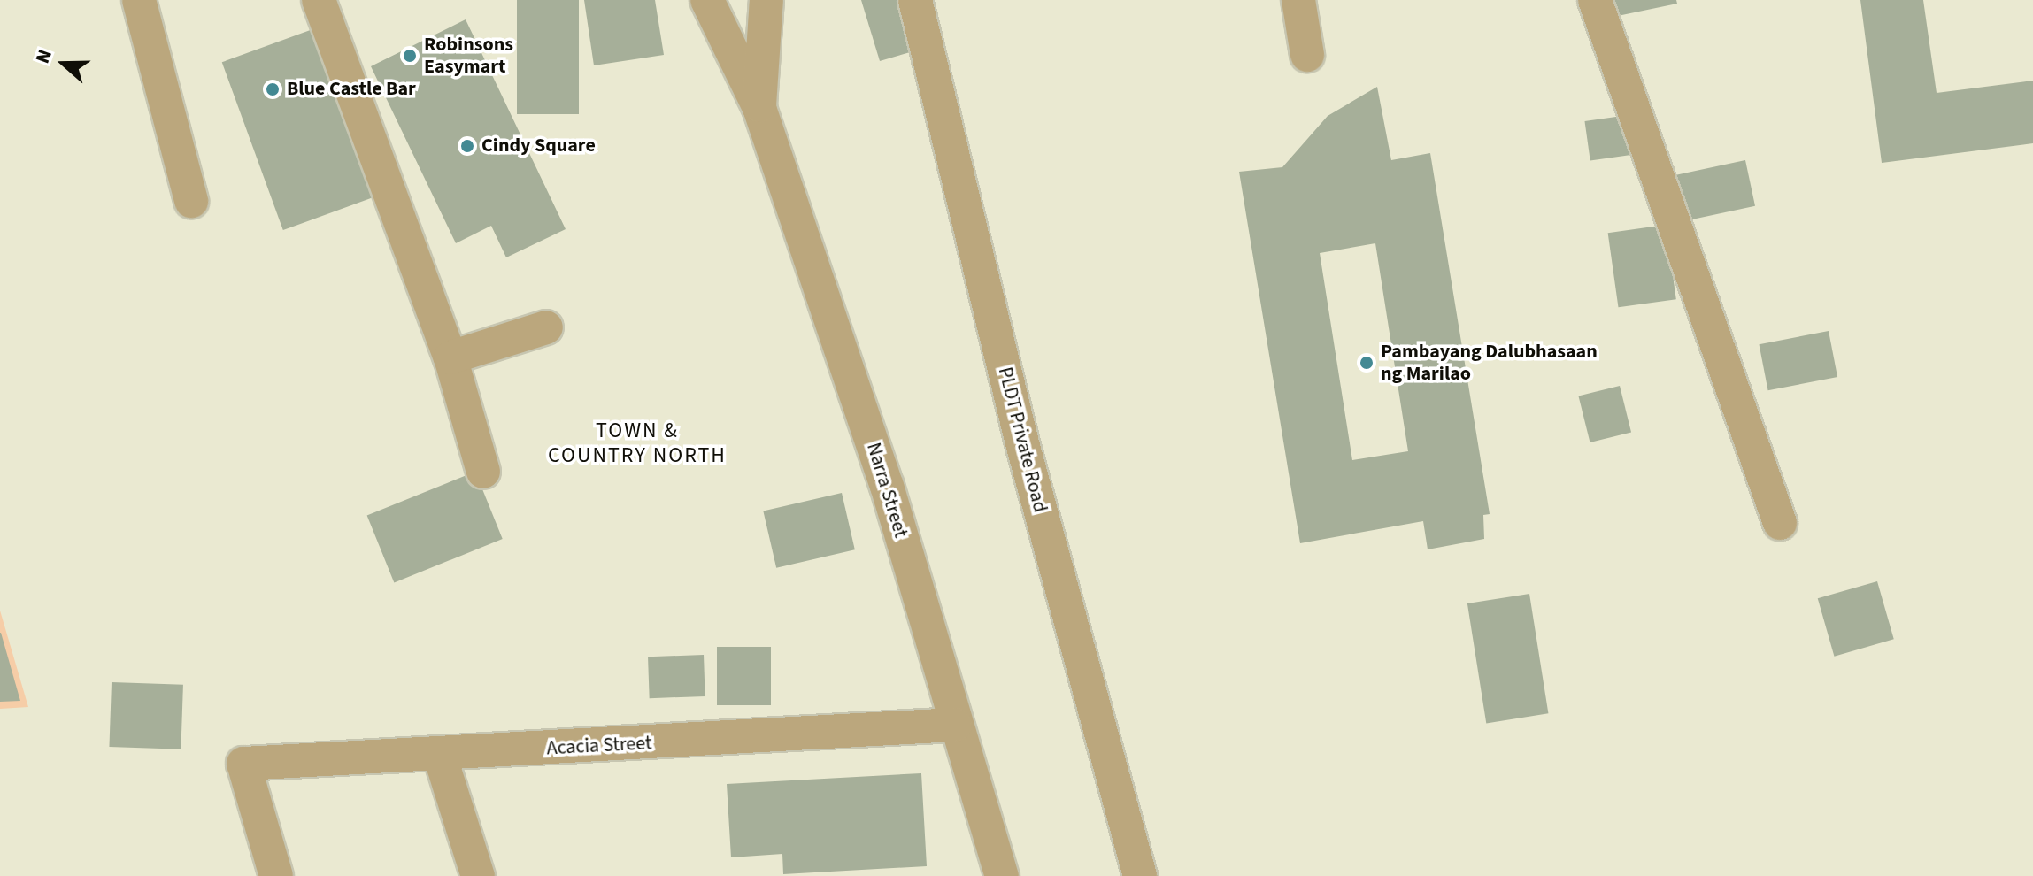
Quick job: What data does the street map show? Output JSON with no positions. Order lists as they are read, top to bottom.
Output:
{
  "streets": {
    "street": ["PLDT Private Road", "Narra Street", "Acacia Street"]
  },
  "crossings": [
    ["Narra Street", "Acacia Street"]
  ],
  "districts": ["TOWN & COUNTRY NORTH"],
  "places": [
    "Robinsons Easymart",
    "Blue Castle Bar",
    "Cindy Square",
    "Pambayang Dalubhasaan ng Marilao"
  ],
  "north": "left"
}
